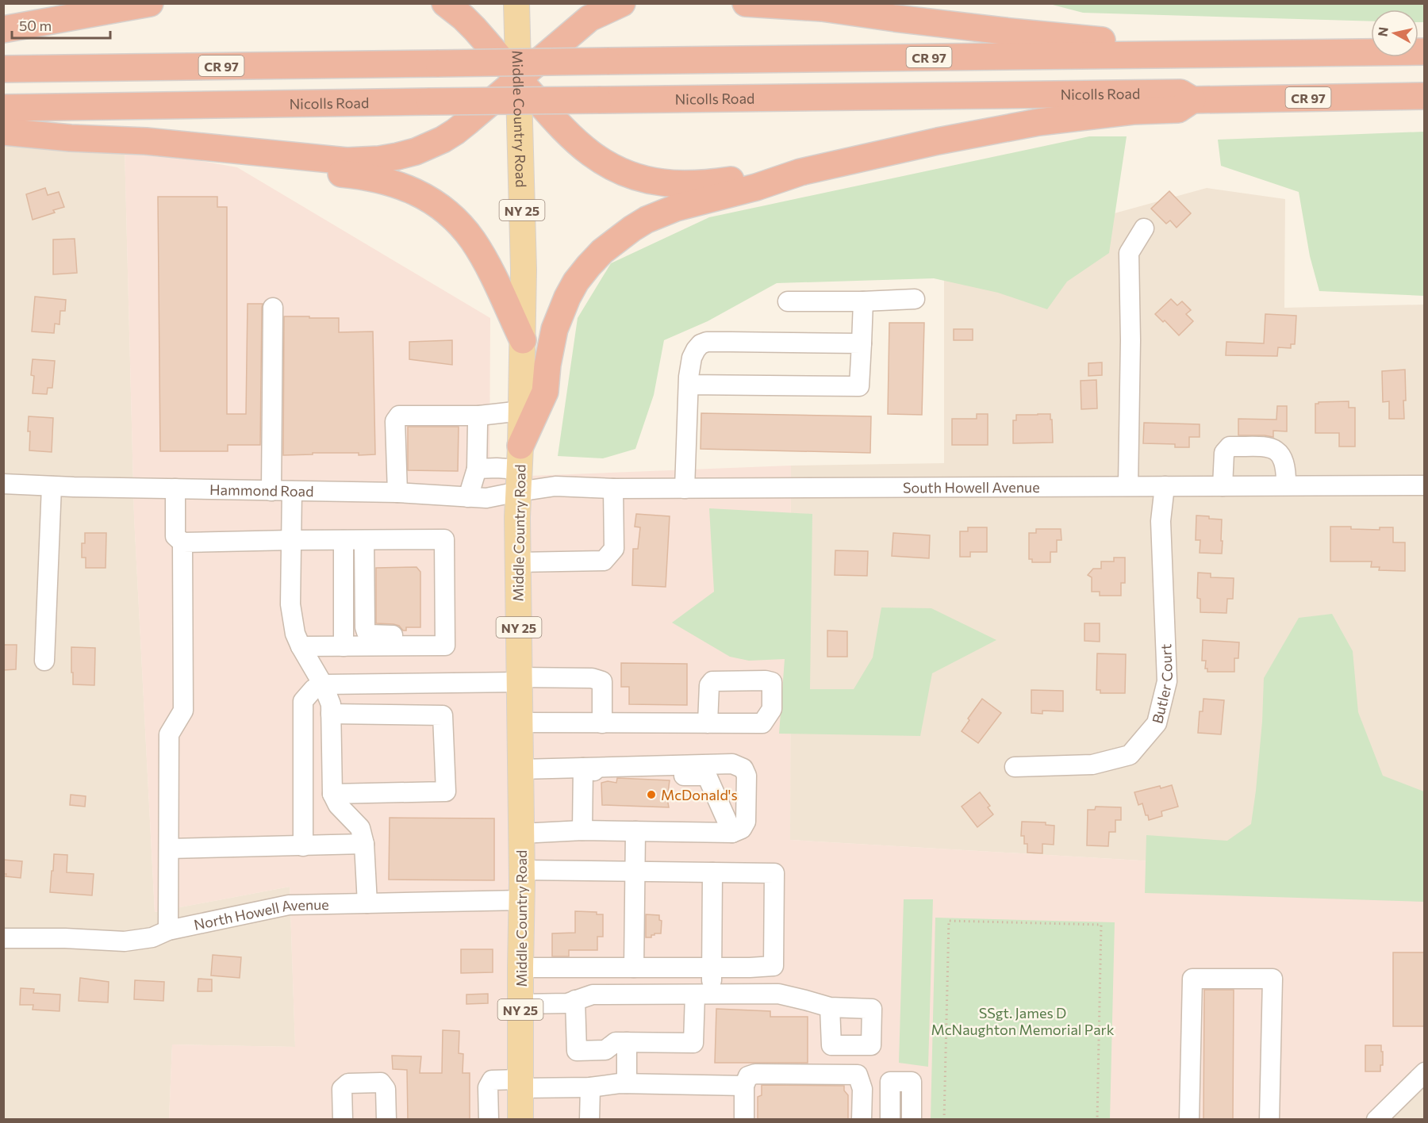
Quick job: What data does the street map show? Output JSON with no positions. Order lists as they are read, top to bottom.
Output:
{
  "streets": {
    "highway": ["CR 97", "Nicolls Road"],
    "main road": ["Middle Country Road", "NY 25"],
    "street": [
      "South Howell Avenue",
      "Hammond Road",
      "Butler Court",
      "North Howell Avenue"
    ]
  },
  "crossings": [
    ["Middle Country Road", "South Howell Avenue"],
    ["Middle Country Road", "Hammond Road"],
    ["Middle Country Road", "North Howell Avenue"],
    ["South Howell Avenue", "Hammond Road"],
    ["South Howell Avenue", "Butler Court"]
  ],
  "parks": ["SSgt. James D McNaughton Memorial Park"],
  "places": ["McDonald's"],
  "scale_bar": "50 m",
  "north": "left"
}
